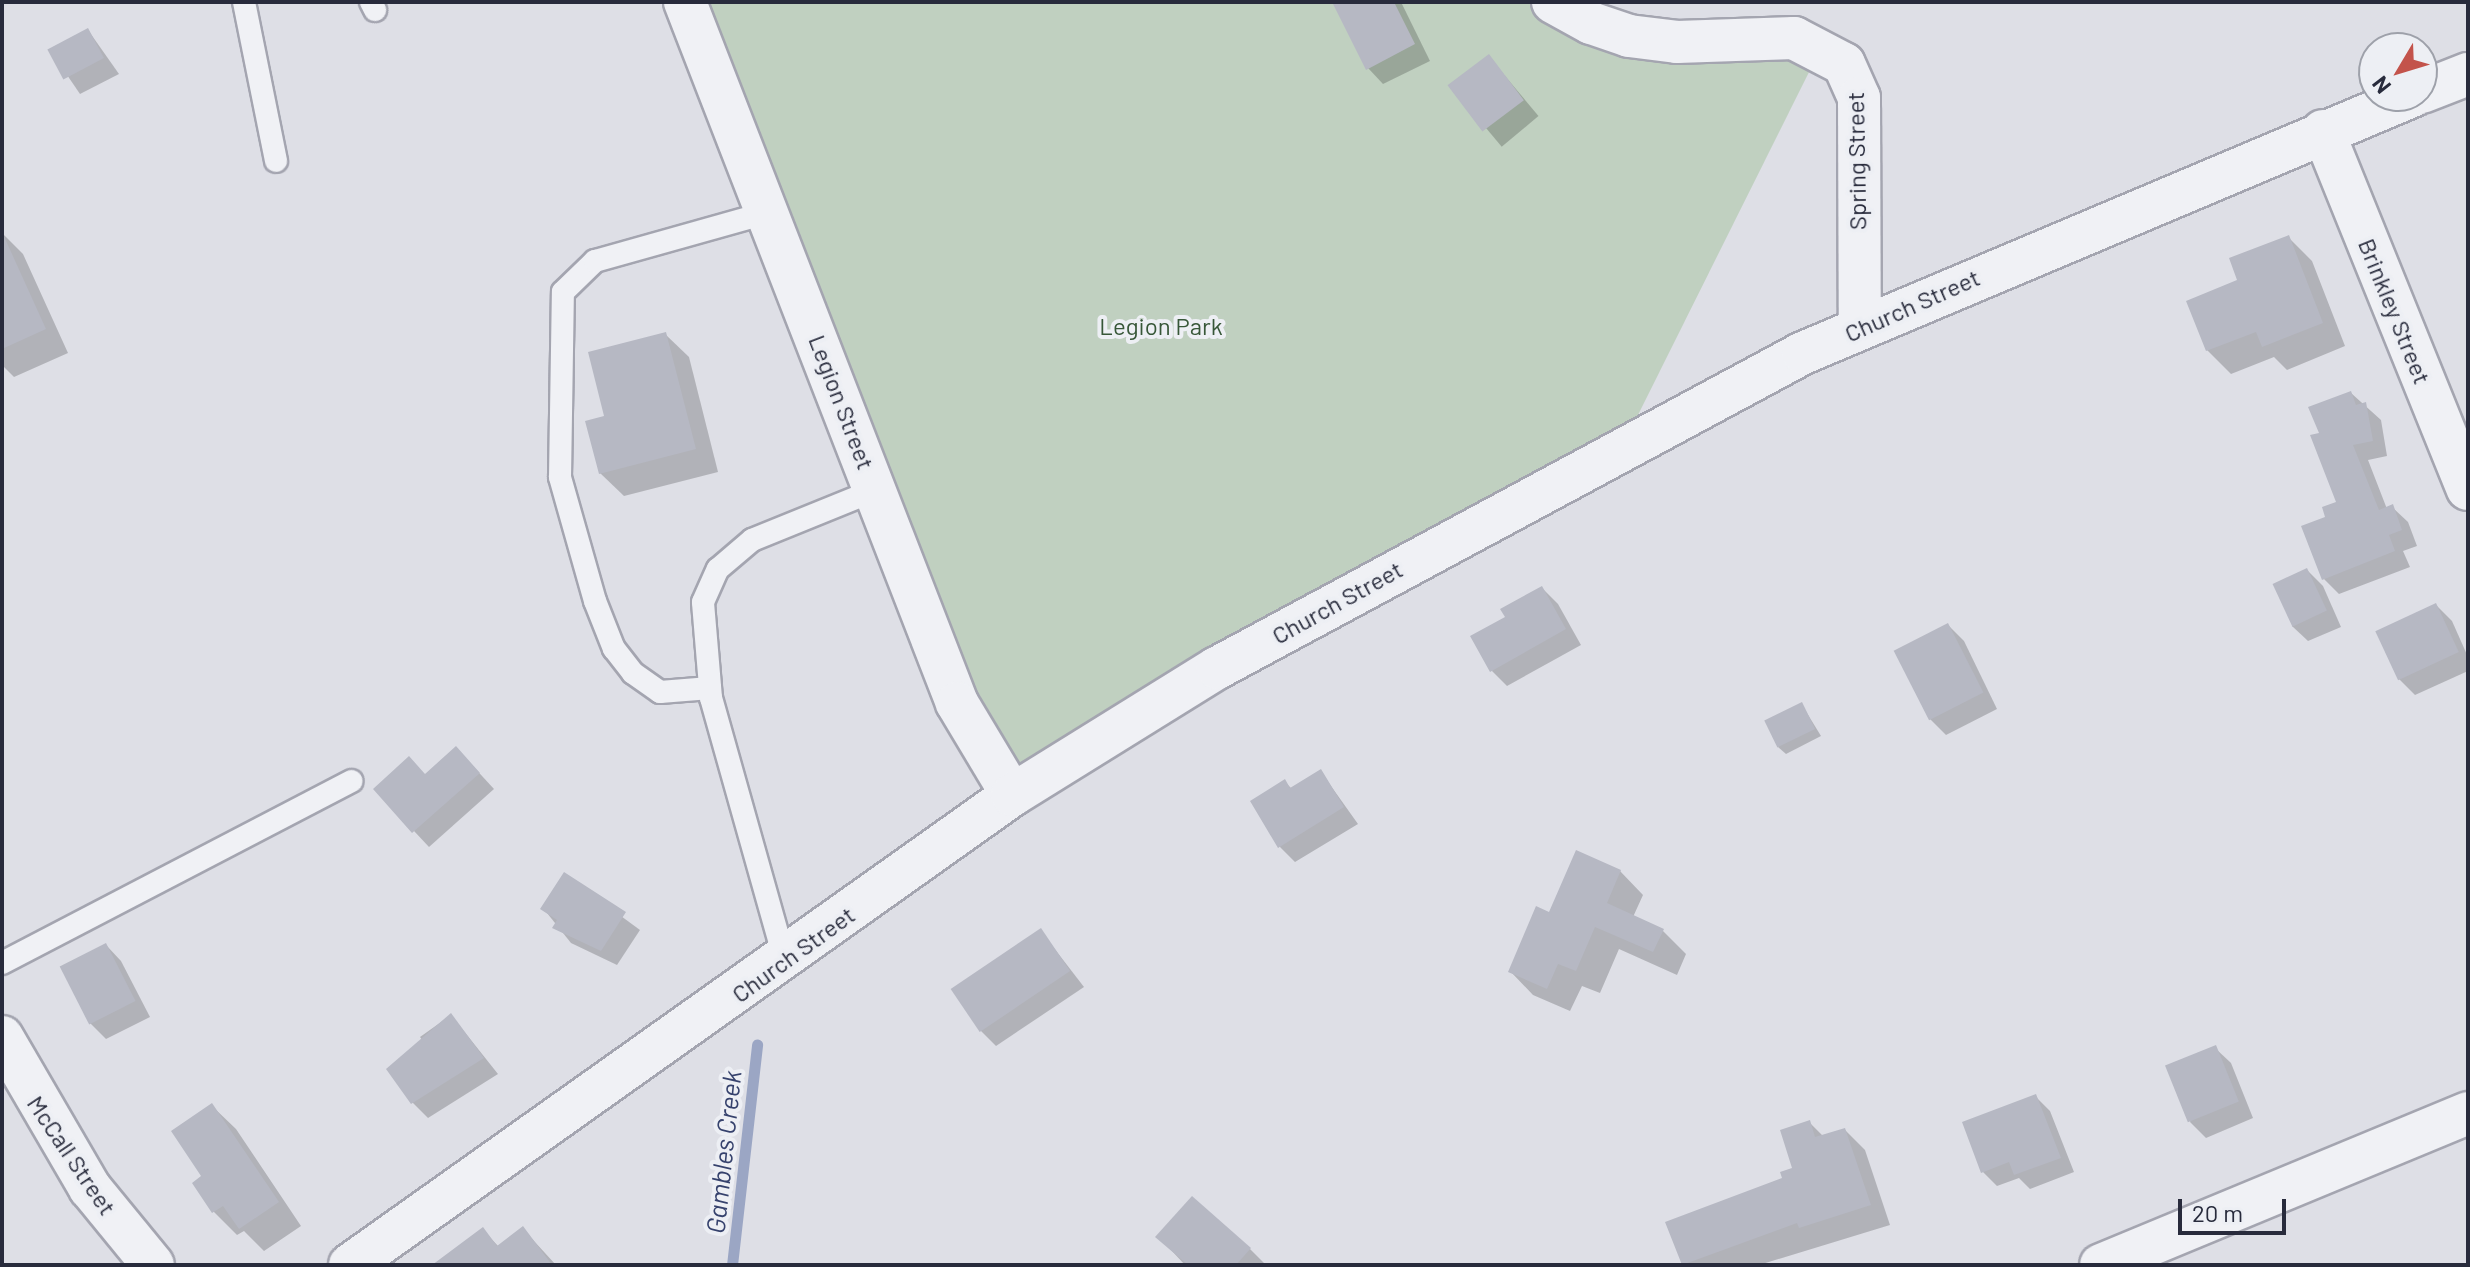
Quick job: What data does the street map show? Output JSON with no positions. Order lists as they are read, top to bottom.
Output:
{
  "streets": {
    "street": [
      "Spring Street",
      "Church Street",
      "Brinkley Street",
      "Legion Street",
      "McCall Street"
    ]
  },
  "crossings": [
    ["Spring Street", "Church Street"],
    ["Church Street", "Brinkley Street"],
    ["Church Street", "Legion Street"]
  ],
  "water": ["Gambles Creek"],
  "parks": ["Legion Park"],
  "scale_bar": "20 m",
  "north": "bottom left"
}
